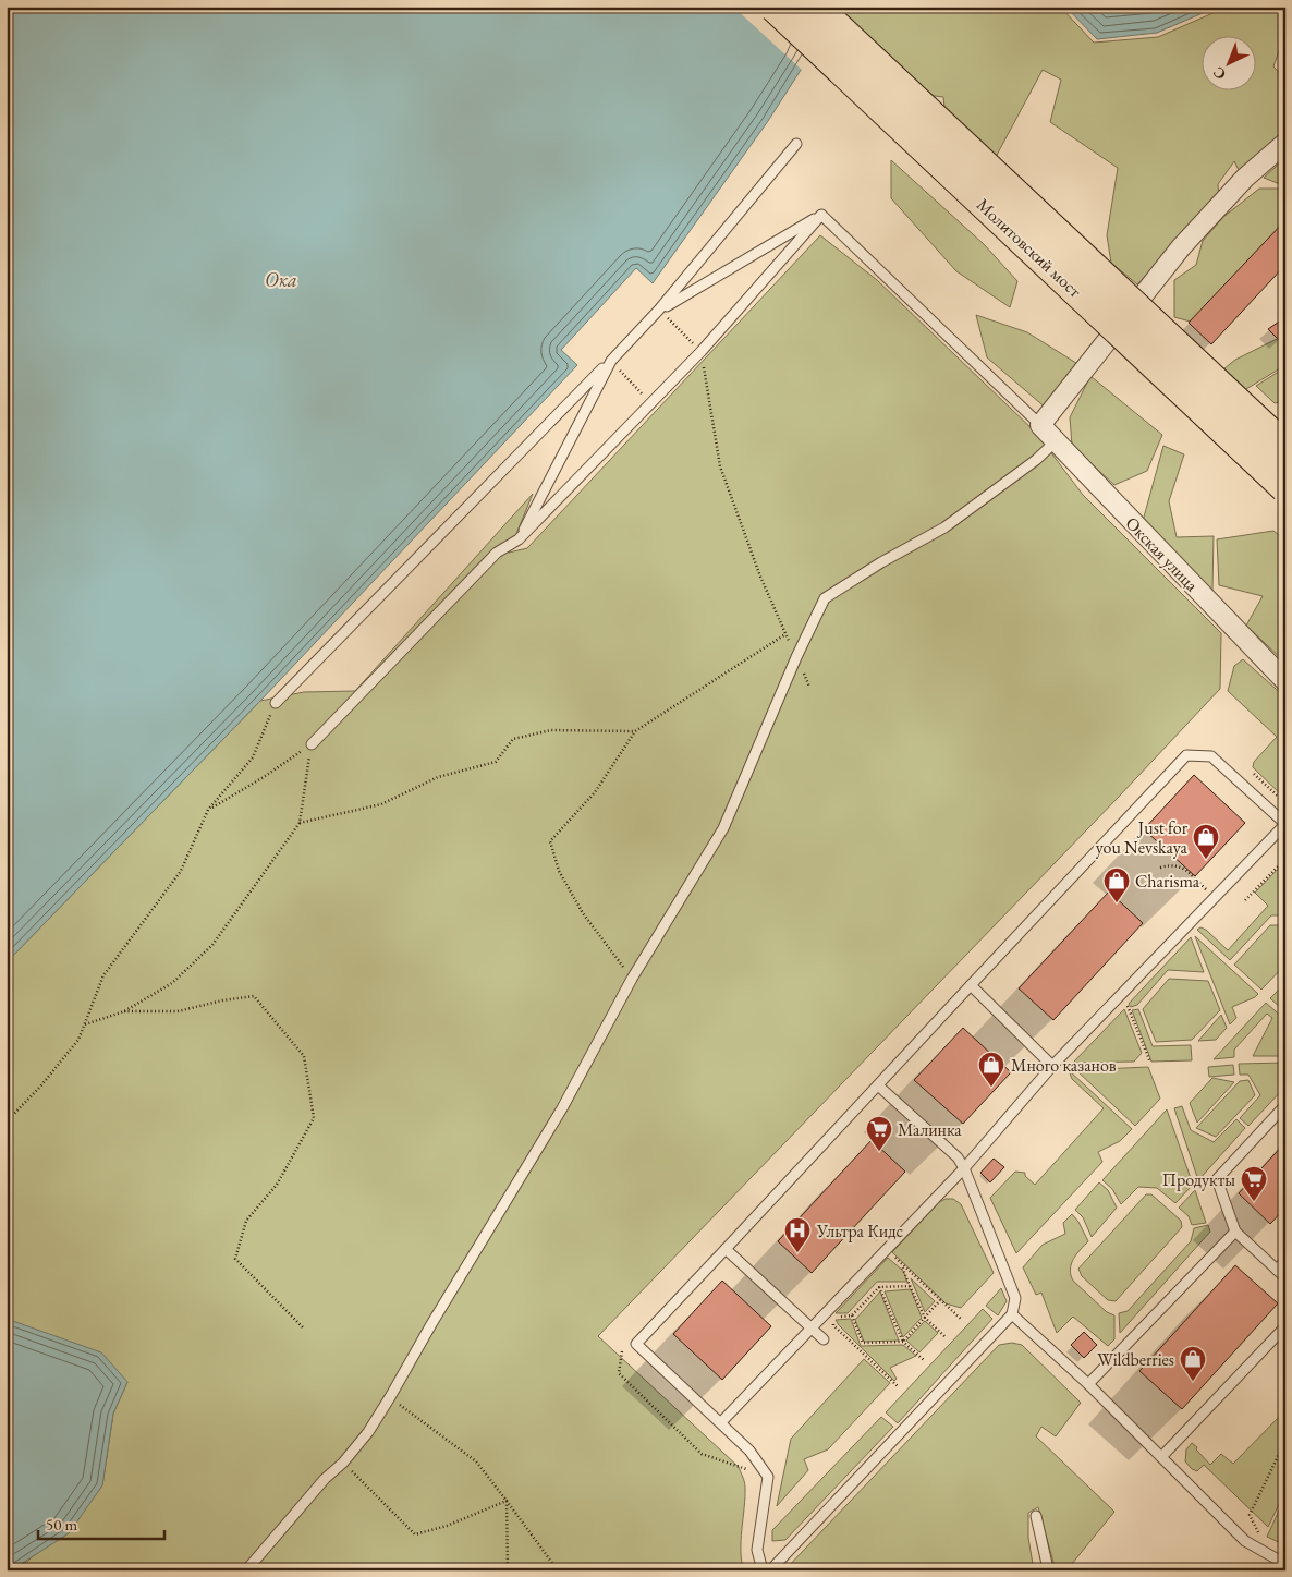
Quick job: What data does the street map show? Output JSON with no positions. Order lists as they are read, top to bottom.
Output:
{
  "streets": {
    "main road": ["Молитовский мост"],
    "street": ["Окская улица"]
  },
  "water": ["Ока"],
  "places": {
    "shop": [
      "Just for you Nevskaya",
      "Charisma",
      "Много казанов",
      "Wildberries"
    ],
    "supermarket": ["Малинка", "Продукты"],
    "hospital": ["Ультра Кидс"]
  },
  "scale_bar": "50 m",
  "north": "bottom left"
}
